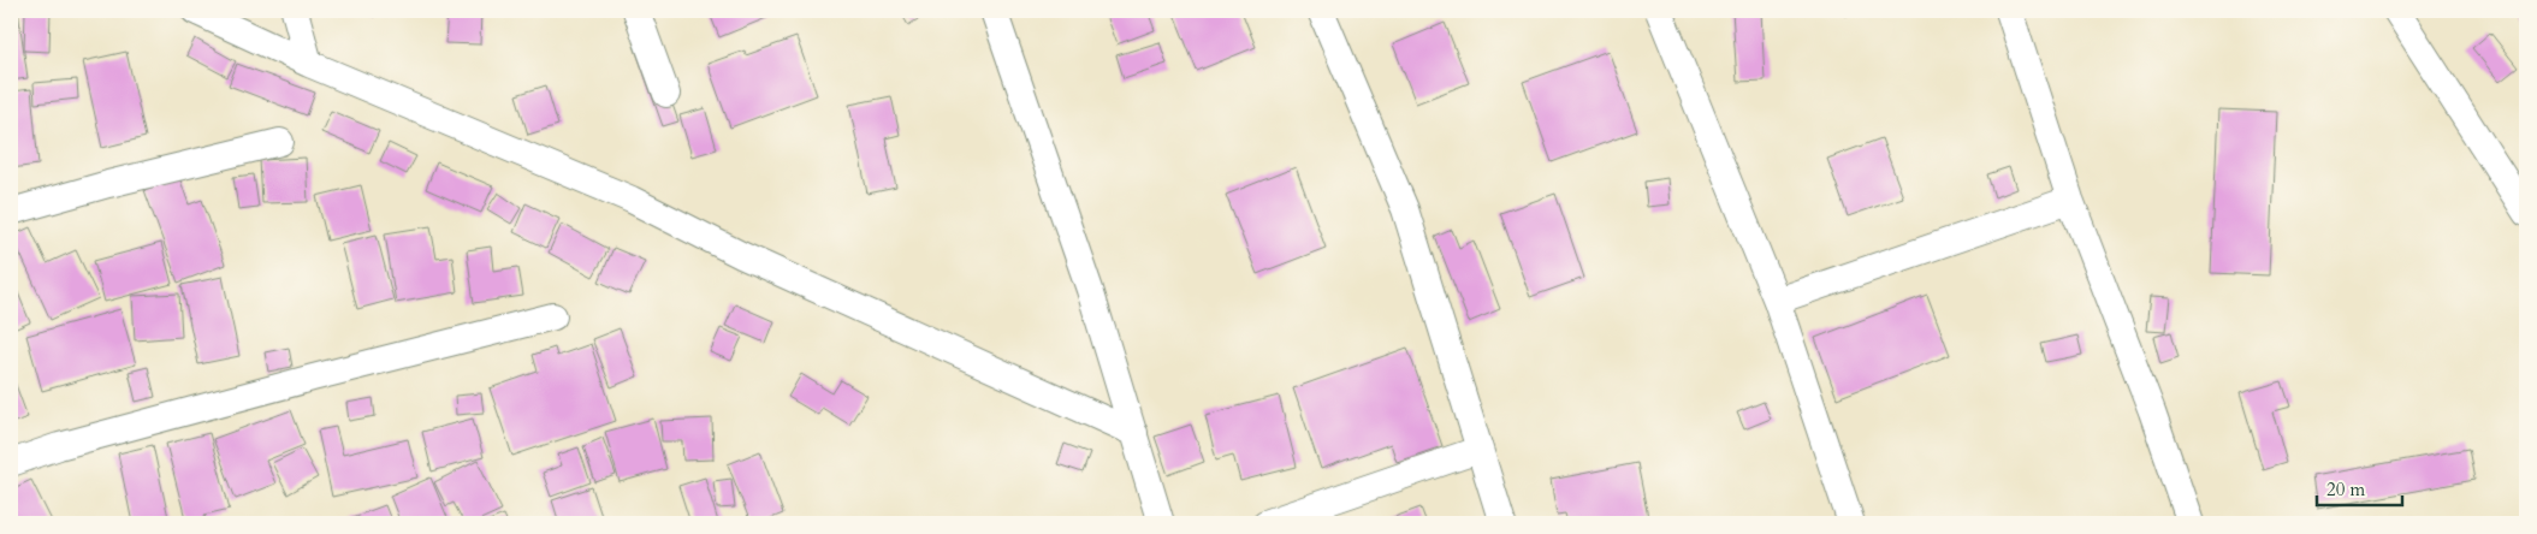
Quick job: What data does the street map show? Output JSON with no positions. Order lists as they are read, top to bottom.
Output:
{
  "scale_bar": "20 m"
}
